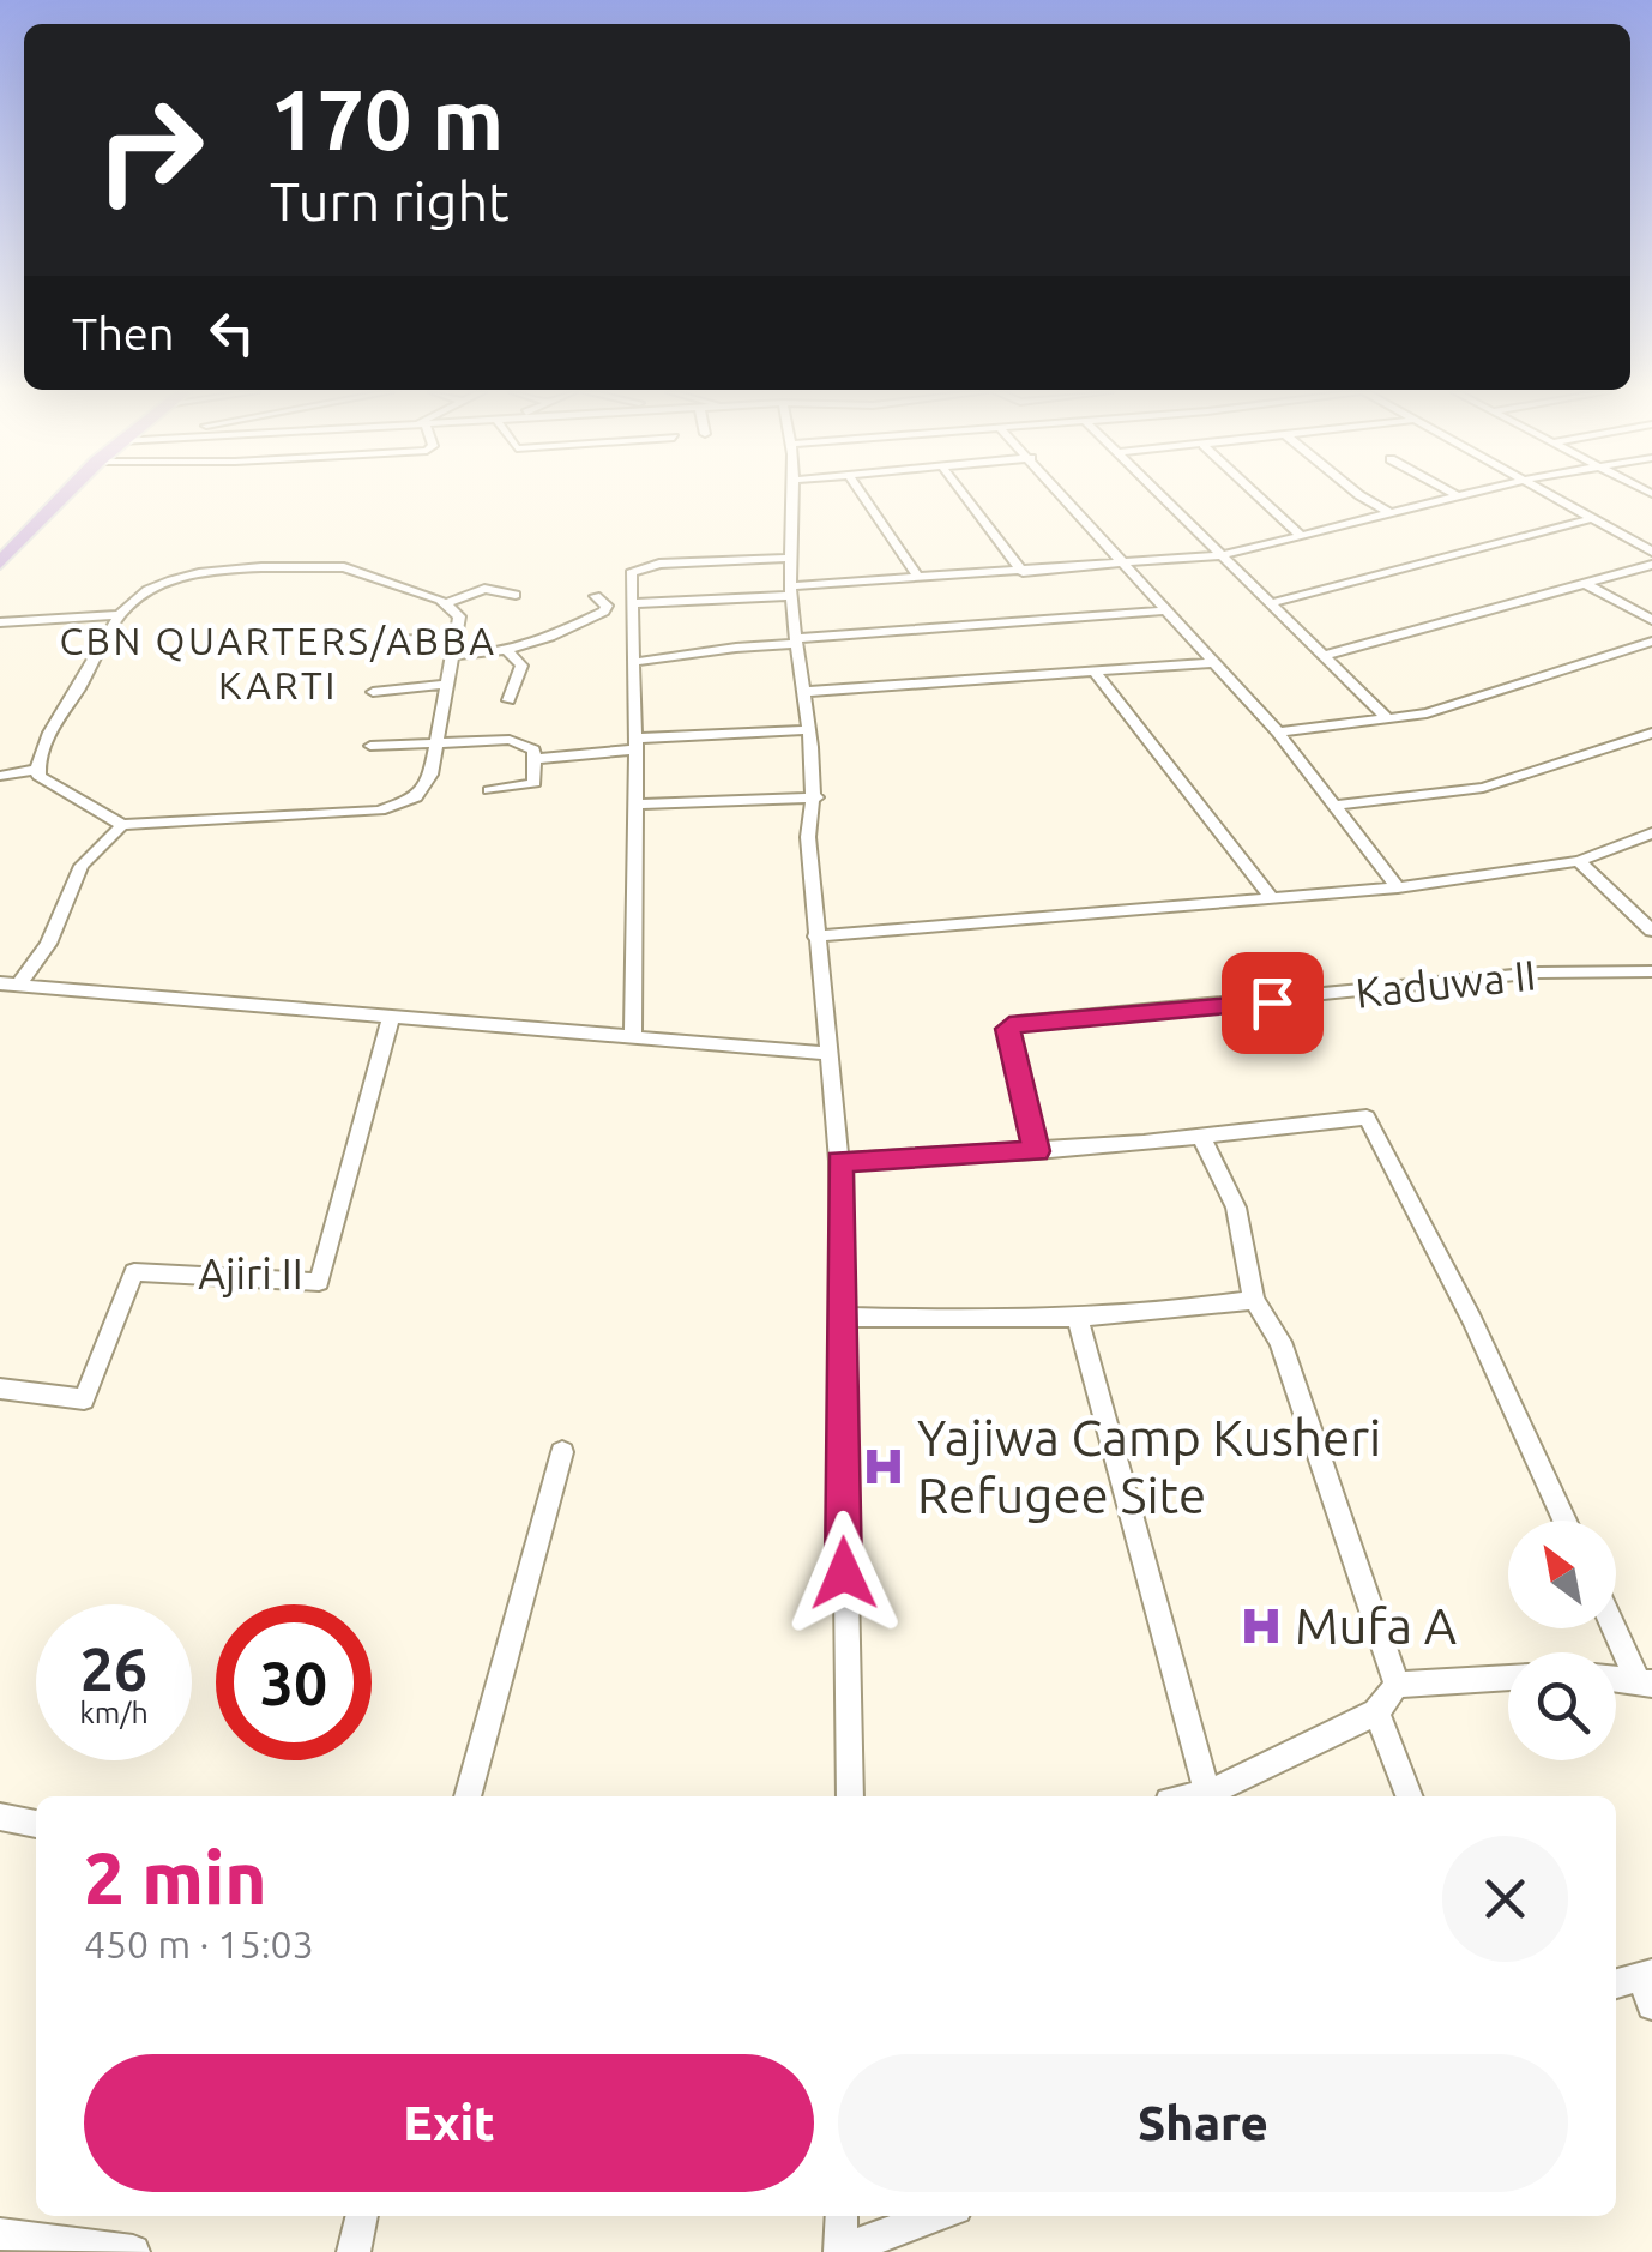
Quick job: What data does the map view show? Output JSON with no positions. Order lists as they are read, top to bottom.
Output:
{
  "streets": {
    "street": ["Kaduwa II", "Ajiri II"]
  },
  "districts": ["CBN QUARTERS/ABBA KARTI"],
  "places": {
    "hospital": ["Yajiwa Camp Kusheri Refugee Site", "Mufa A"]
  },
  "north": "top left",
  "page": {
    "turn": ["170 m", "Turn right"],
    "then": "Then",
    "speed": "26 km/h",
    "limit": "30",
    "heading": ["2 min", "450 m · 15:03"],
    "buttons": ["Exit", "Share"]
  }
}
